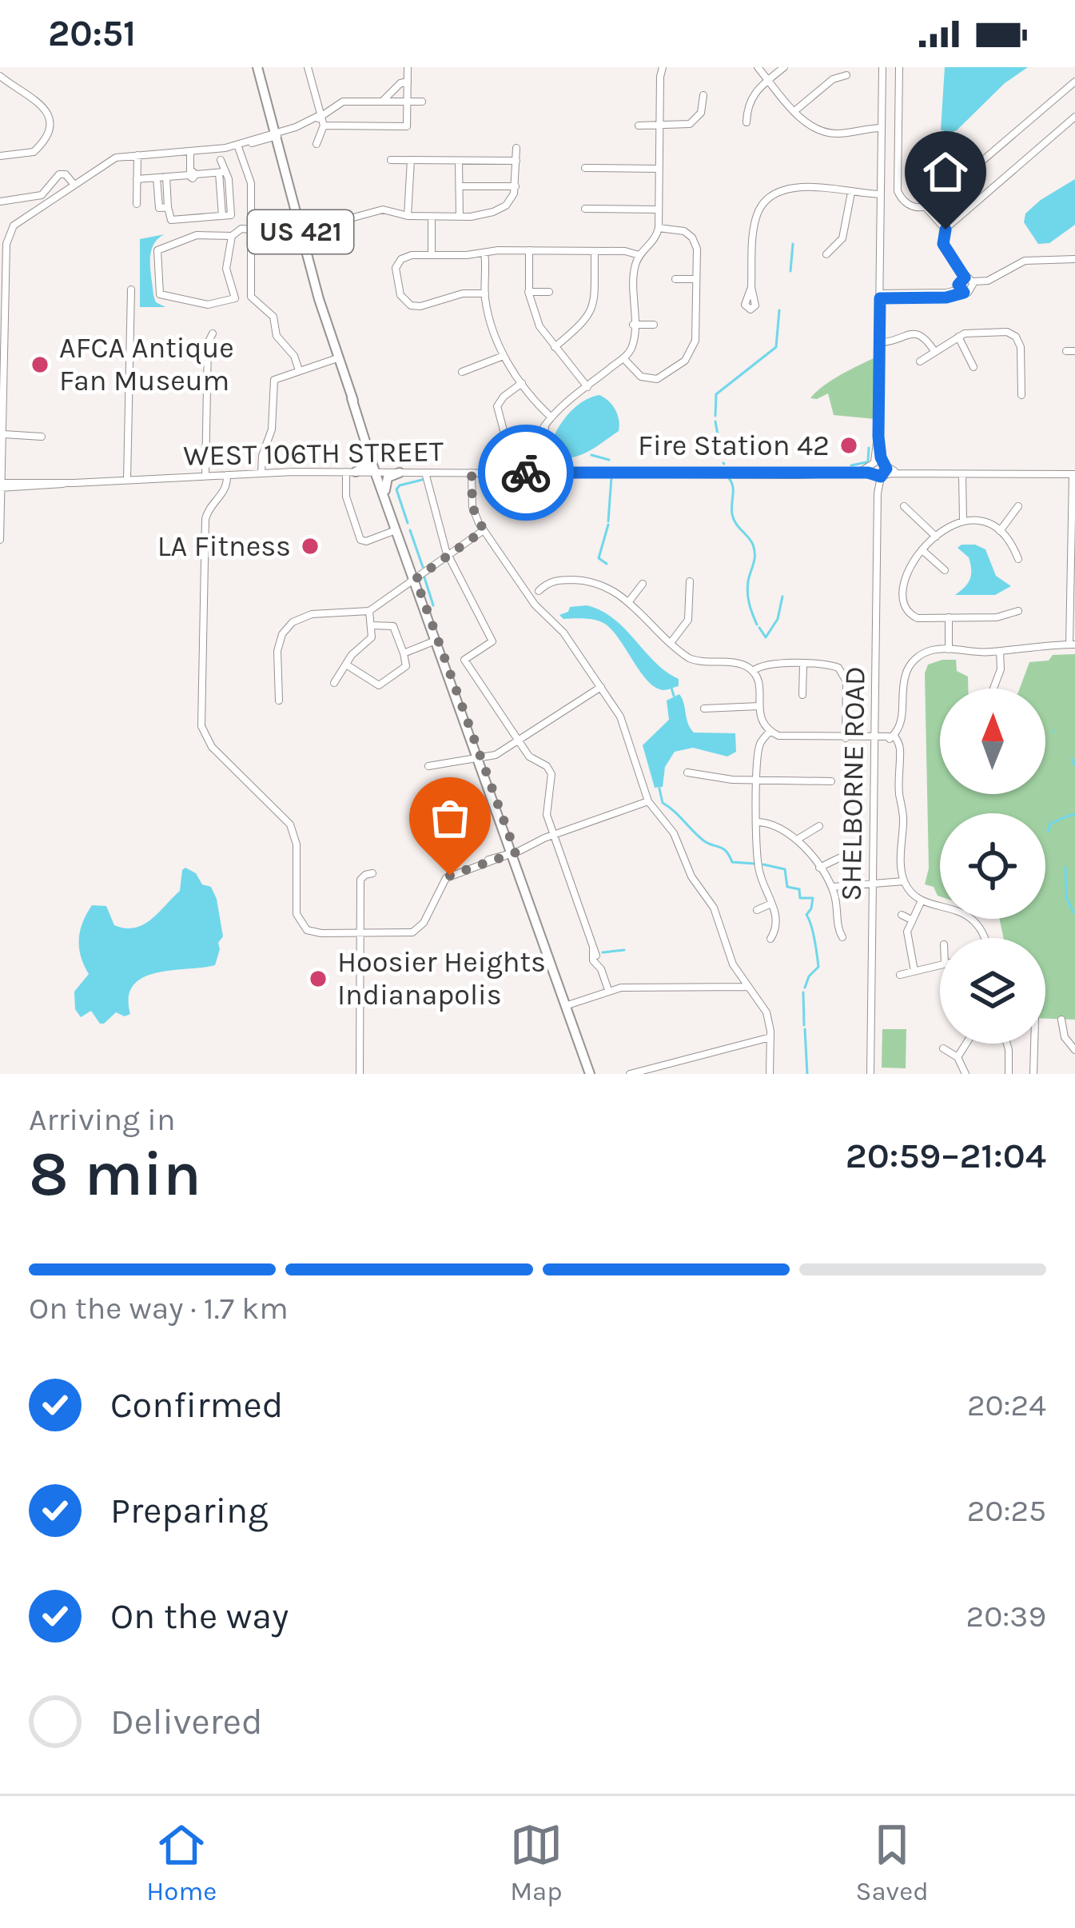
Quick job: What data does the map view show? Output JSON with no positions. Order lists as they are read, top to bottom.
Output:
{
  "streets": {
    "main road": ["US 421"],
    "street": ["WEST 106TH STREET", "SHELBORNE ROAD"]
  },
  "crossings": [
    ["US 421", "WEST 106TH STREET"],
    ["WEST 106TH STREET", "SHELBORNE ROAD"]
  ],
  "places": [
    "AFCA Antique Fan Museum",
    "Fire Station 42",
    "LA Fitness",
    "Hoosier Heights Indianapolis"
  ],
  "north": "top",
  "page": {
    "status": "20:51",
    "heading": ["8 min", "Arriving in", "20:59–21:04"],
    "bar": "On the way · 1.7 km",
    "list": [
      ["Confirmed", "20:24"],
      ["Preparing", "20:25"],
      ["On the way", "20:39"],
      "Delivered"
    ],
    "tabs": ["Home", "Map", "Saved"]
  }
}
